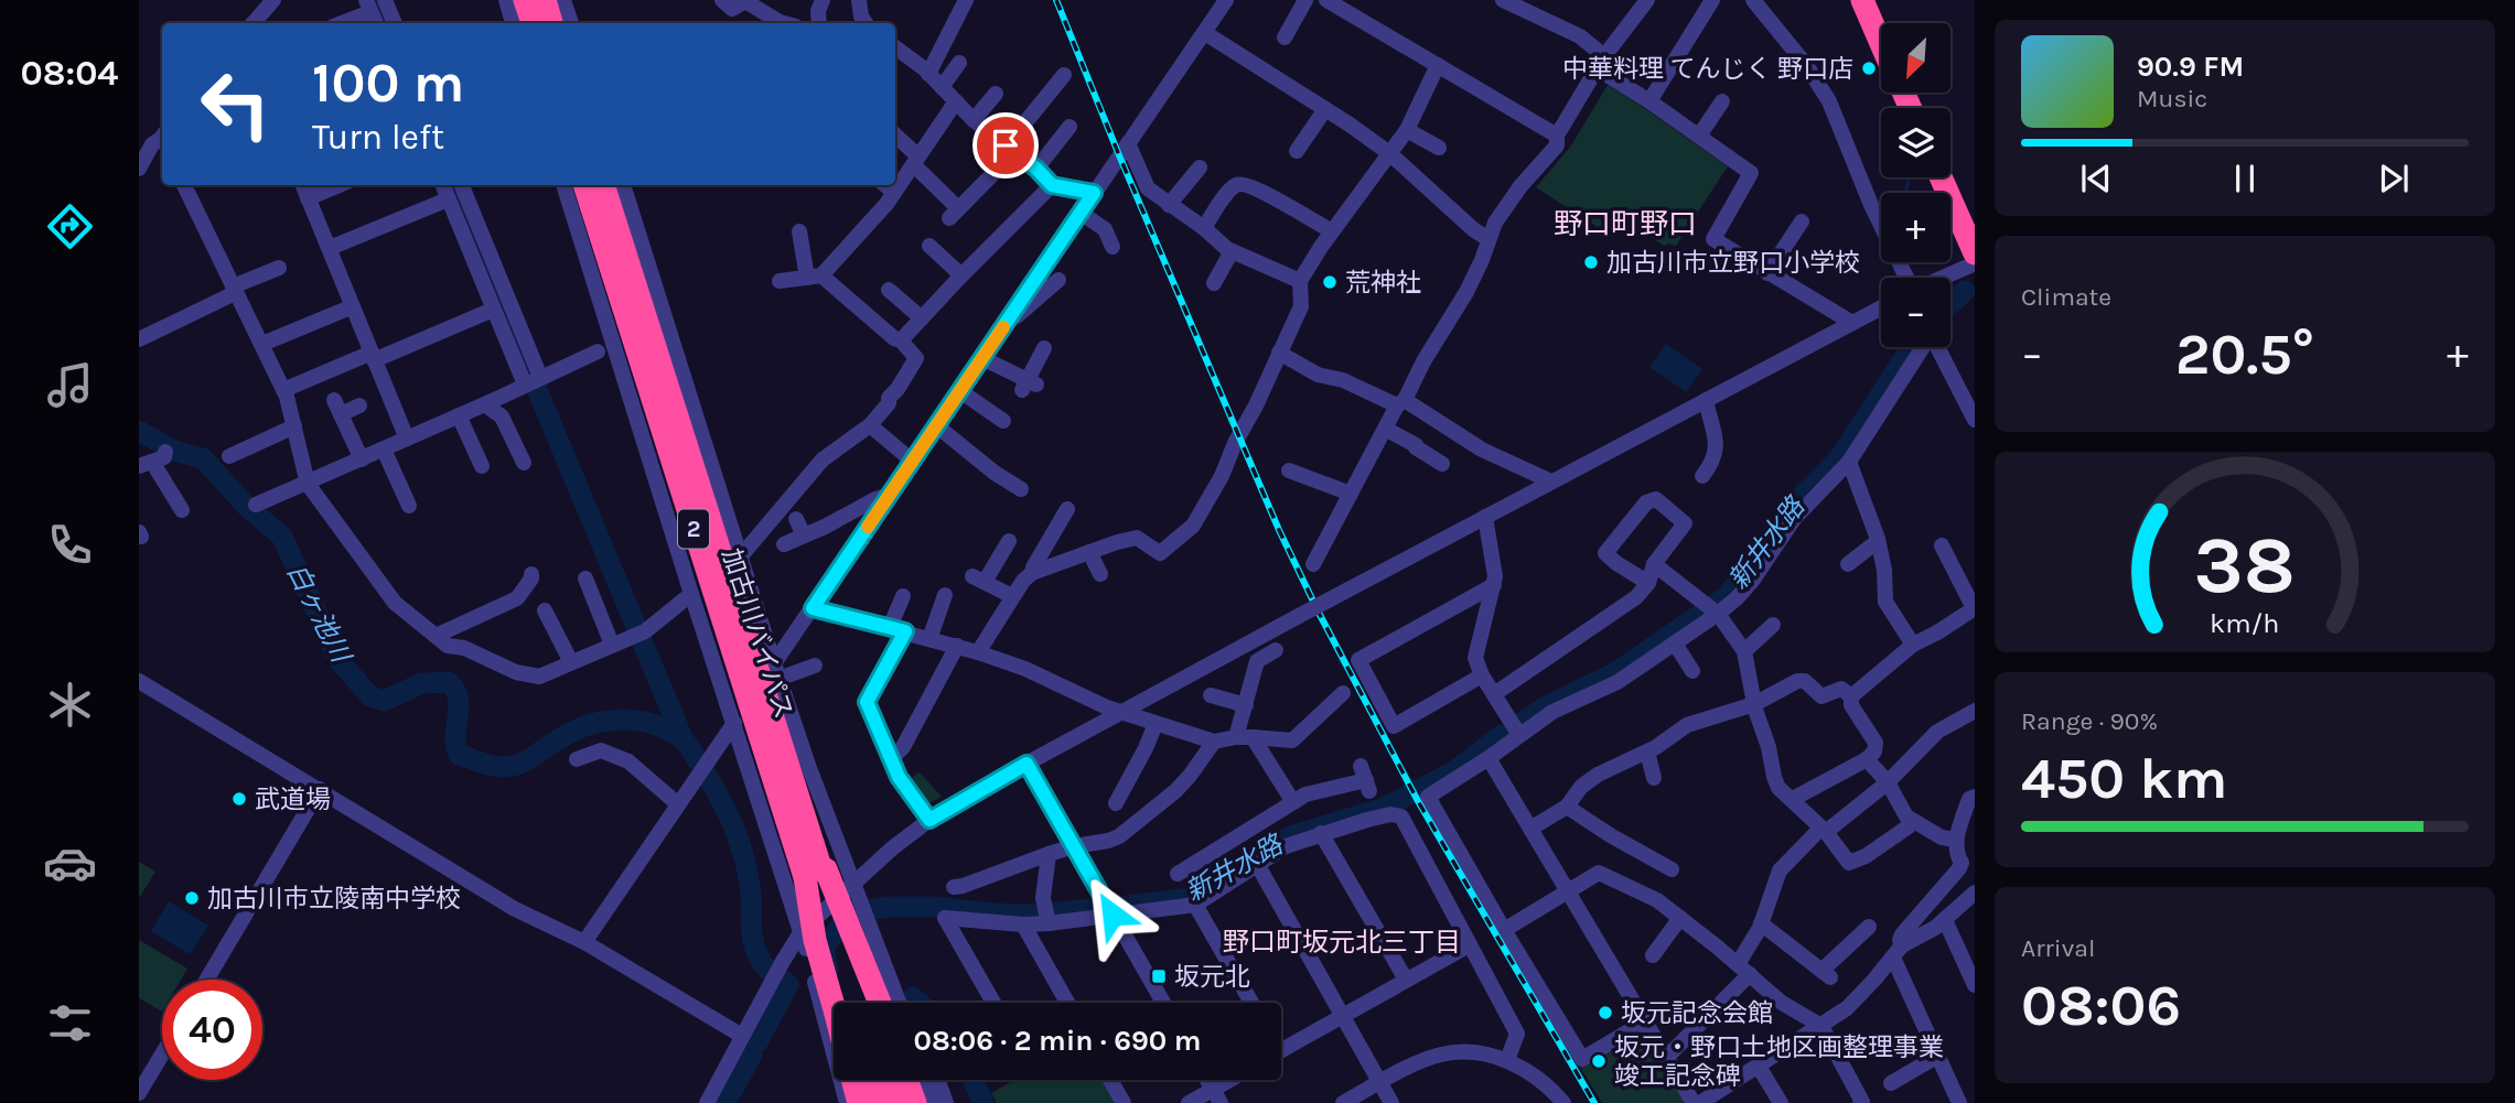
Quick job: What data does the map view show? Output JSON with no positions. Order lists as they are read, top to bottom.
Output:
{
  "streets": {
    "highway": ["2", "加古川バイパス"]
  },
  "crossings": [
    ["2", "加古川バイパス"]
  ],
  "districts": ["野口町野口", "野口町坂元北三丁目"],
  "water": ["新井水路", "白ヶ池川"],
  "places": {
    "other": [
      "中華料理 てんじく 野口店",
      "加古川市立野口小学校",
      "荒神社",
      "武道場",
      "加古川市立陵南中学校",
      "坂元記念会館",
      "坂元・野口土地区画整理事業 竣工記念碑"
    ],
    "transit": ["坂元北"]
  },
  "north": "bottom left",
  "page": {
    "tabs": "08:04",
    "map_buttons": ["+", "−"],
    "turn": ["100 m", "Turn left"],
    "song": ["90.9 FM", "Music"],
    "tile": [
      "Climate",
      ["Range · 90%", "450 km"],
      ["Arrival", "08:06"]
    ],
    "heat": ["−", "20.5°", "+"],
    "limit": "40",
    "trip": "08:06 · 2 min · 690 m",
    "gauge": ["38", "km/h"]
  }
}
